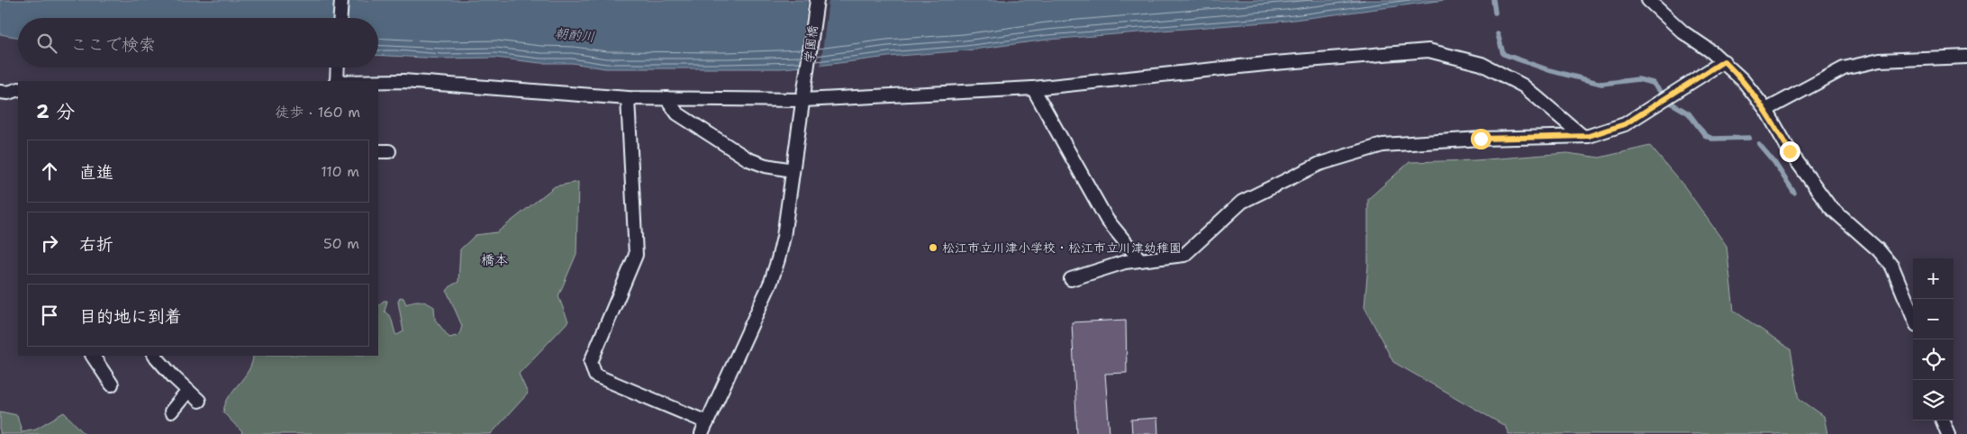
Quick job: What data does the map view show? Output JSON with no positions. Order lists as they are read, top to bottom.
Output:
{
  "streets": {
    "street": ["学園橋"]
  },
  "districts": ["橋本"],
  "water": ["朝酌川"],
  "places": ["松江市立川津小学校・松江市立川津幼稚園"],
  "page": {
    "search": "ここで検索",
    "heading": ["2 分", "徒歩 · 160 m"],
    "list": [
      ["直進", "110 m"],
      ["右折", "50 m"],
      "目的地に到着"
    ],
    "map_buttons": ["+", "−"]
  }
}
